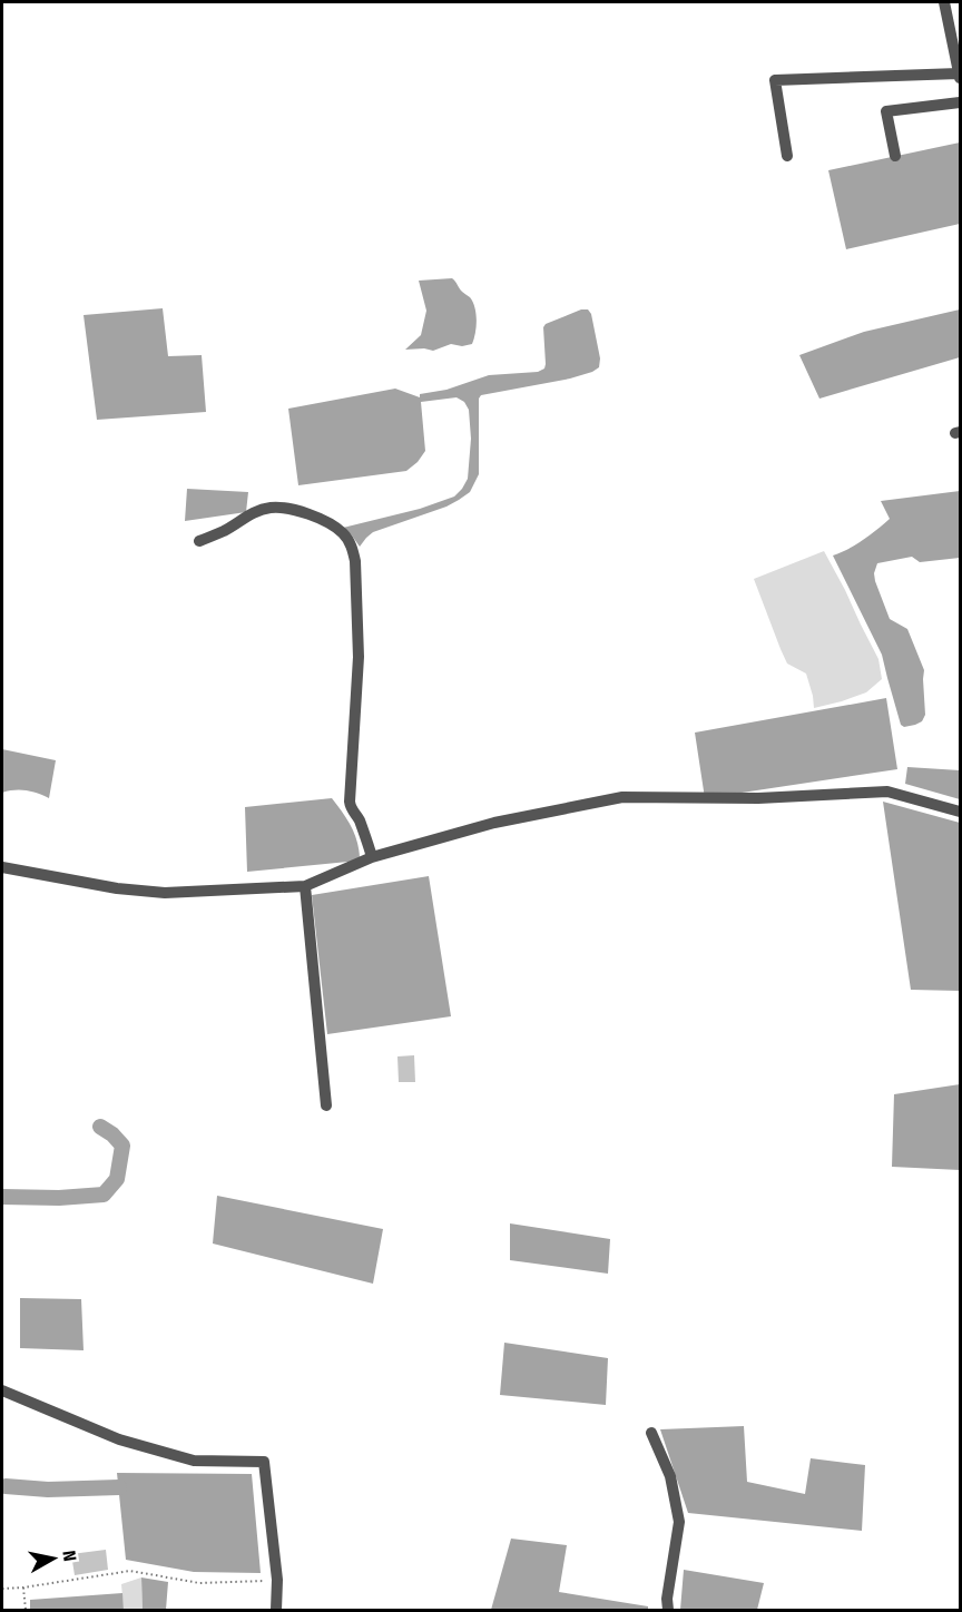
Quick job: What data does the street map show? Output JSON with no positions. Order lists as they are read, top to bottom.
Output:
{
  "north": "right"
}
